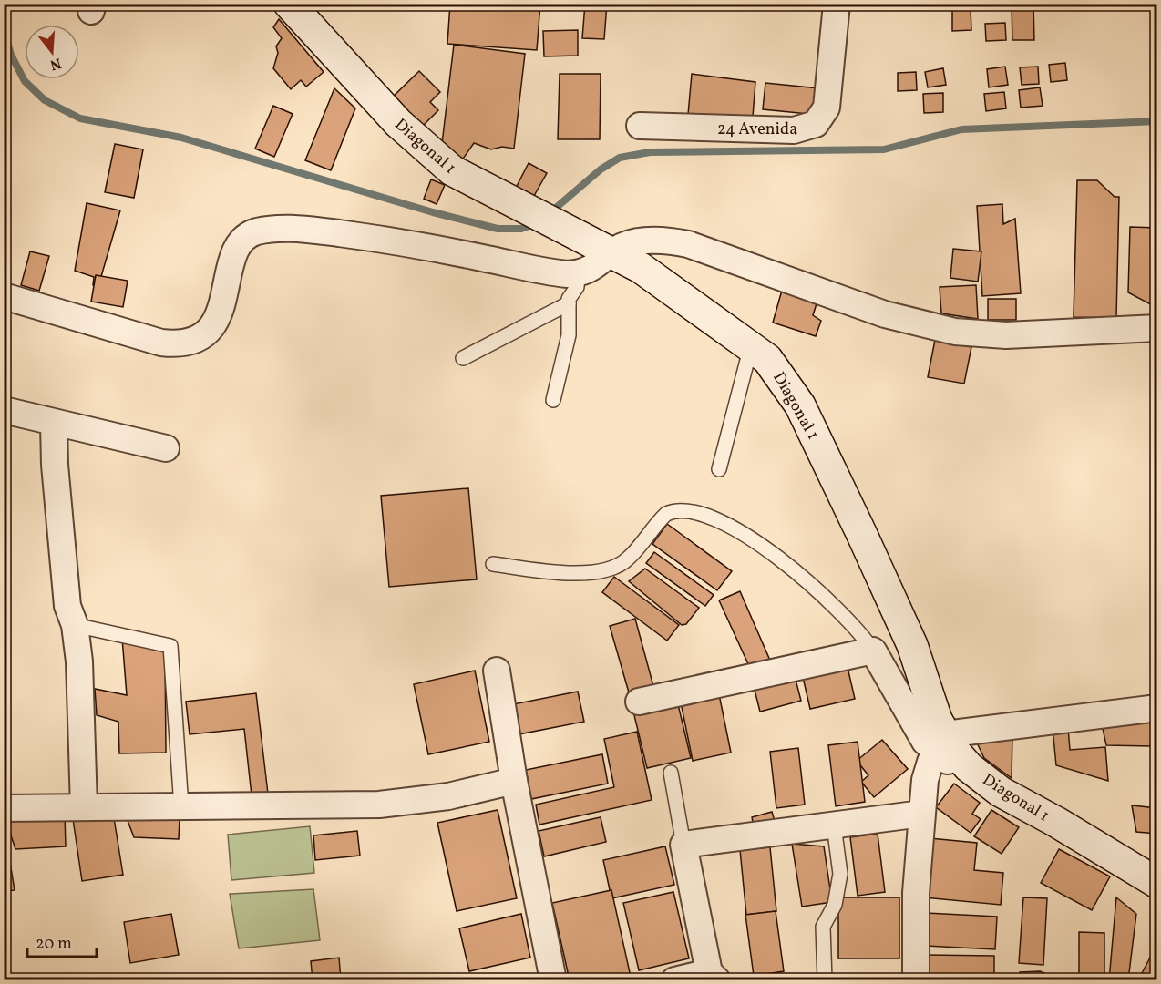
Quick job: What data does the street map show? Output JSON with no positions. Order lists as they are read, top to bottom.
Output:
{
  "streets": {
    "street": ["24 Avenida", "Diagonal 1"]
  },
  "scale_bar": "20 m",
  "north": "bottom"
}
